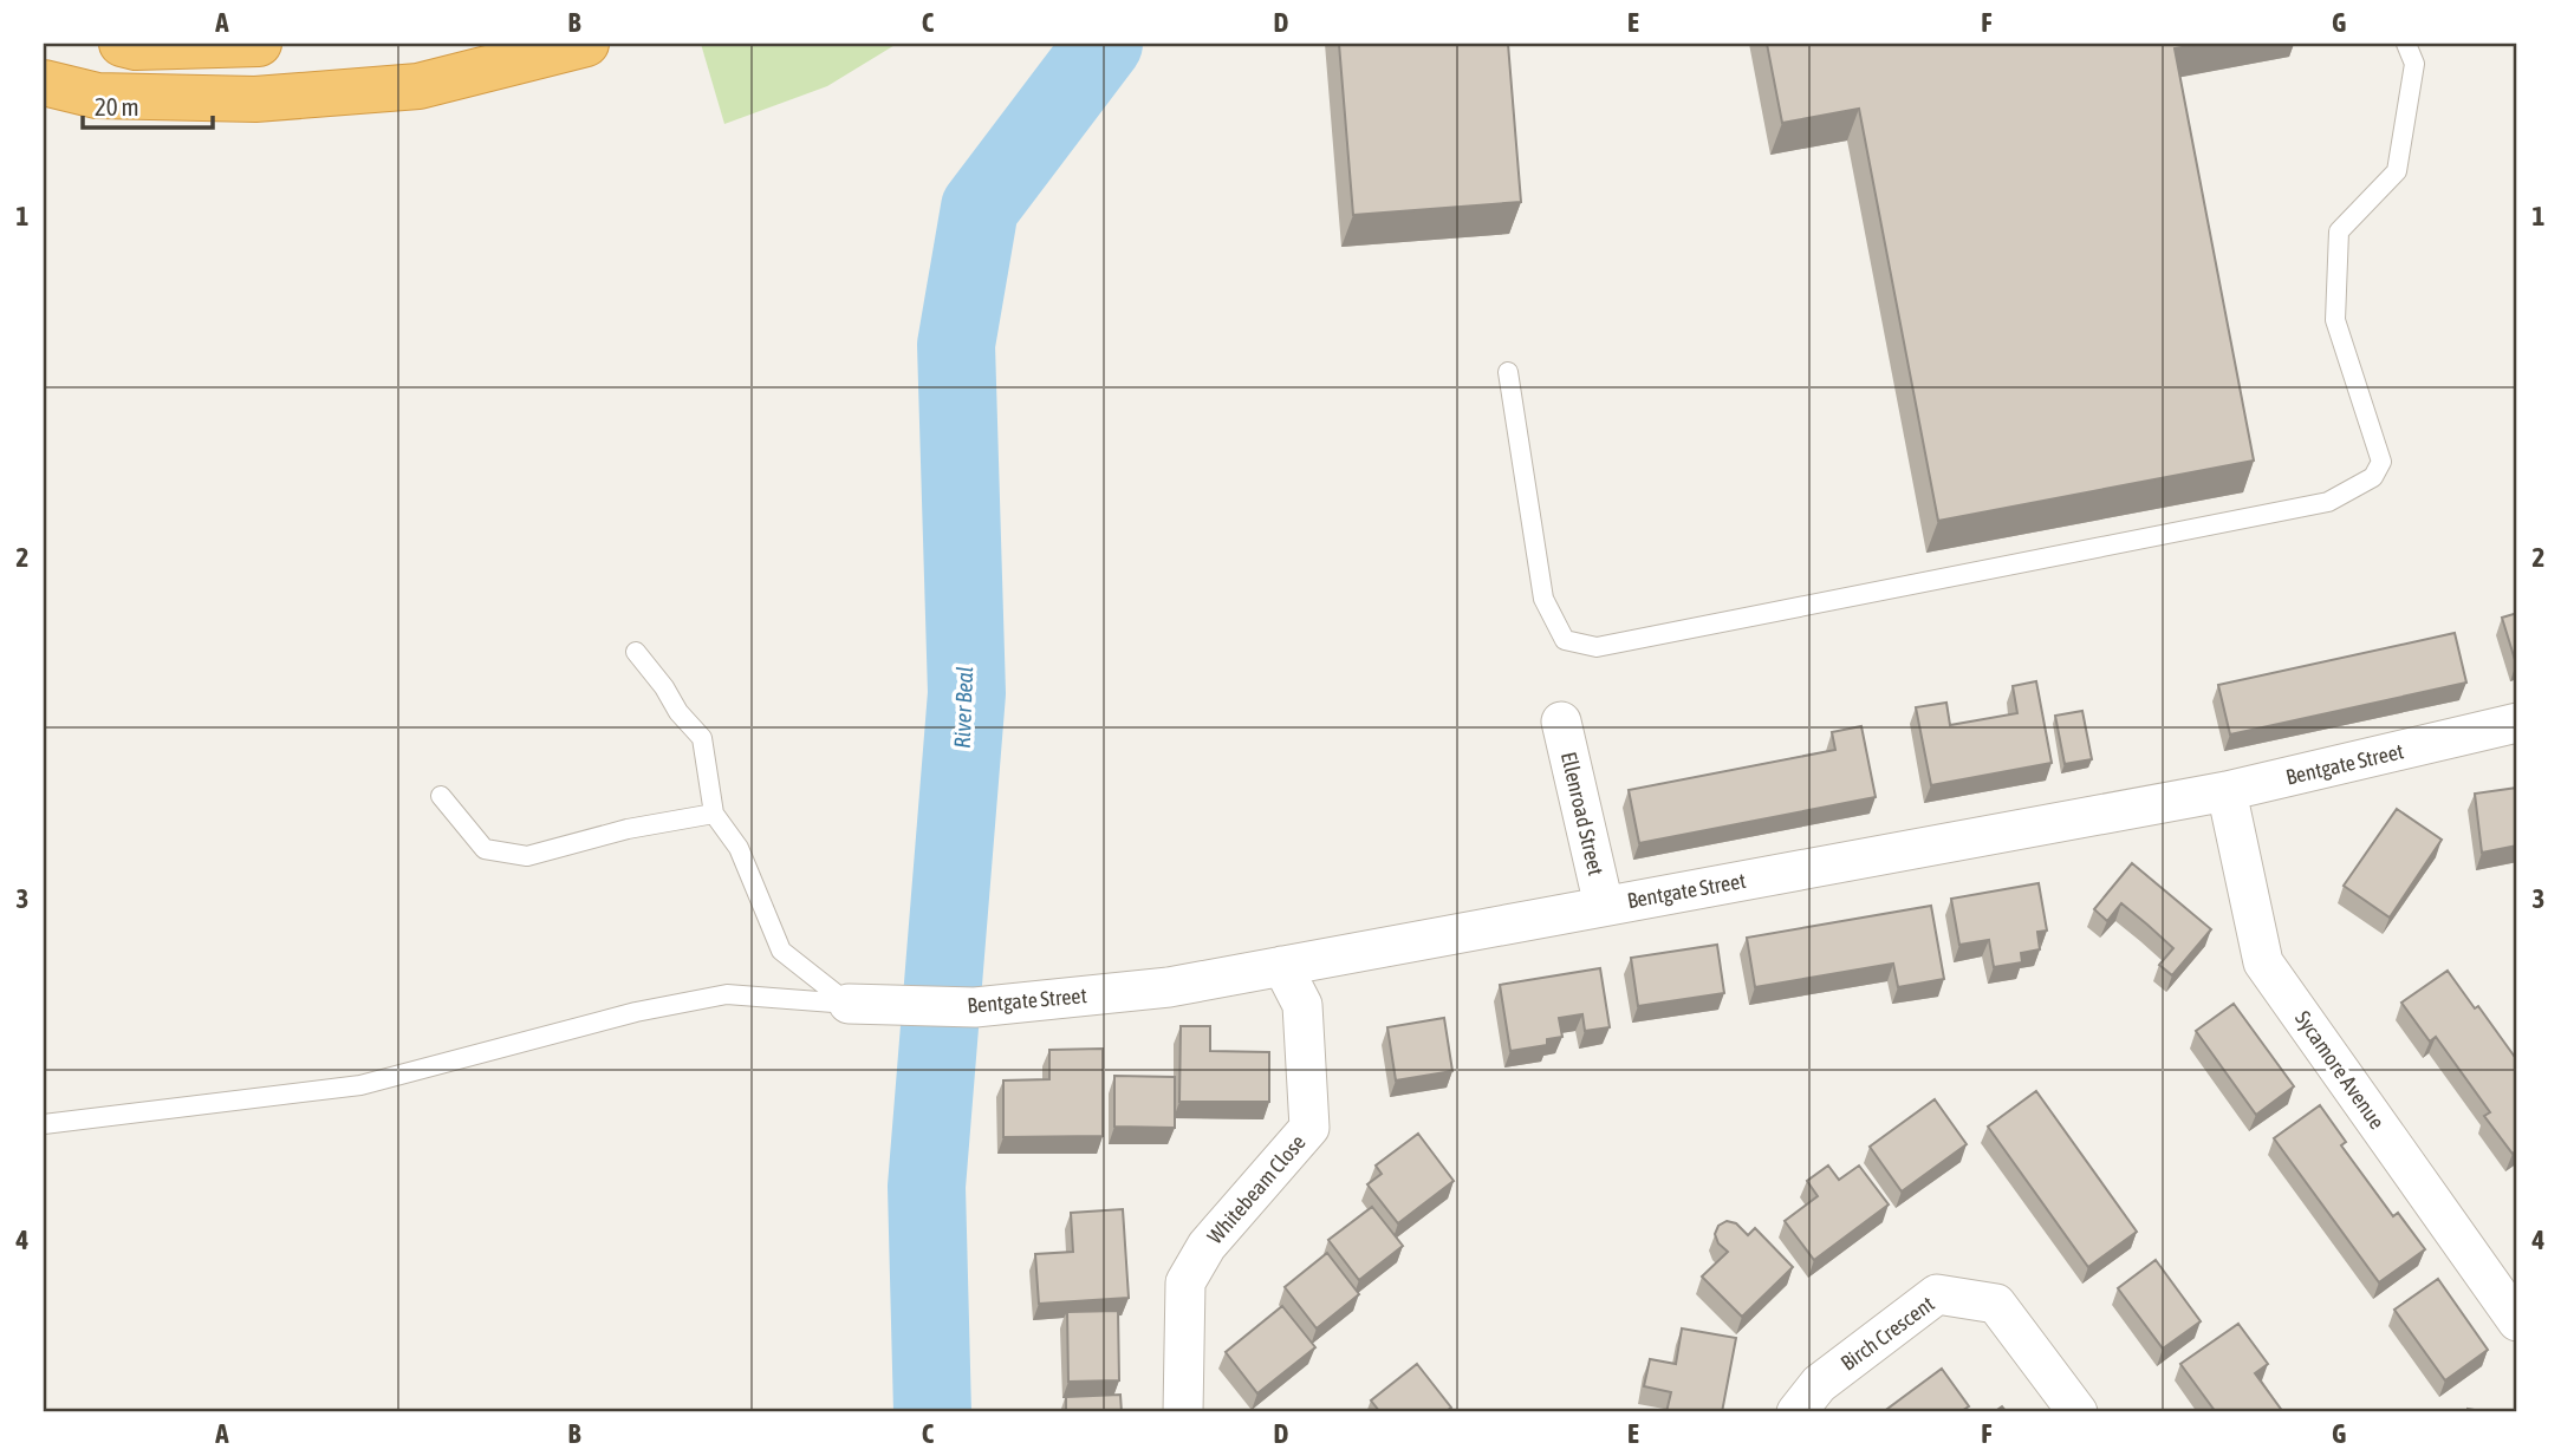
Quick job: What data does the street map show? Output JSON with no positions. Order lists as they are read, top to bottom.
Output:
{
  "streets": {
    "street": [
      "Bentgate Street",
      "Ellenroad Street",
      "Sycamore Avenue",
      "Whitebeam Close",
      "Birch Crescent"
    ]
  },
  "crossings": [
    ["Bentgate Street", "Ellenroad Street"],
    ["Bentgate Street", "Sycamore Avenue"],
    ["Bentgate Street", "Whitebeam Close"]
  ],
  "water": ["River Beal"],
  "scale_bar": "20 m",
  "grid": {
    "columns": [
      "A",
      "B",
      "C",
      "D",
      "E",
      "F",
      "G"
    ],
    "rows": [
      "1",
      "2",
      "3",
      "4"
    ]
  }
}
